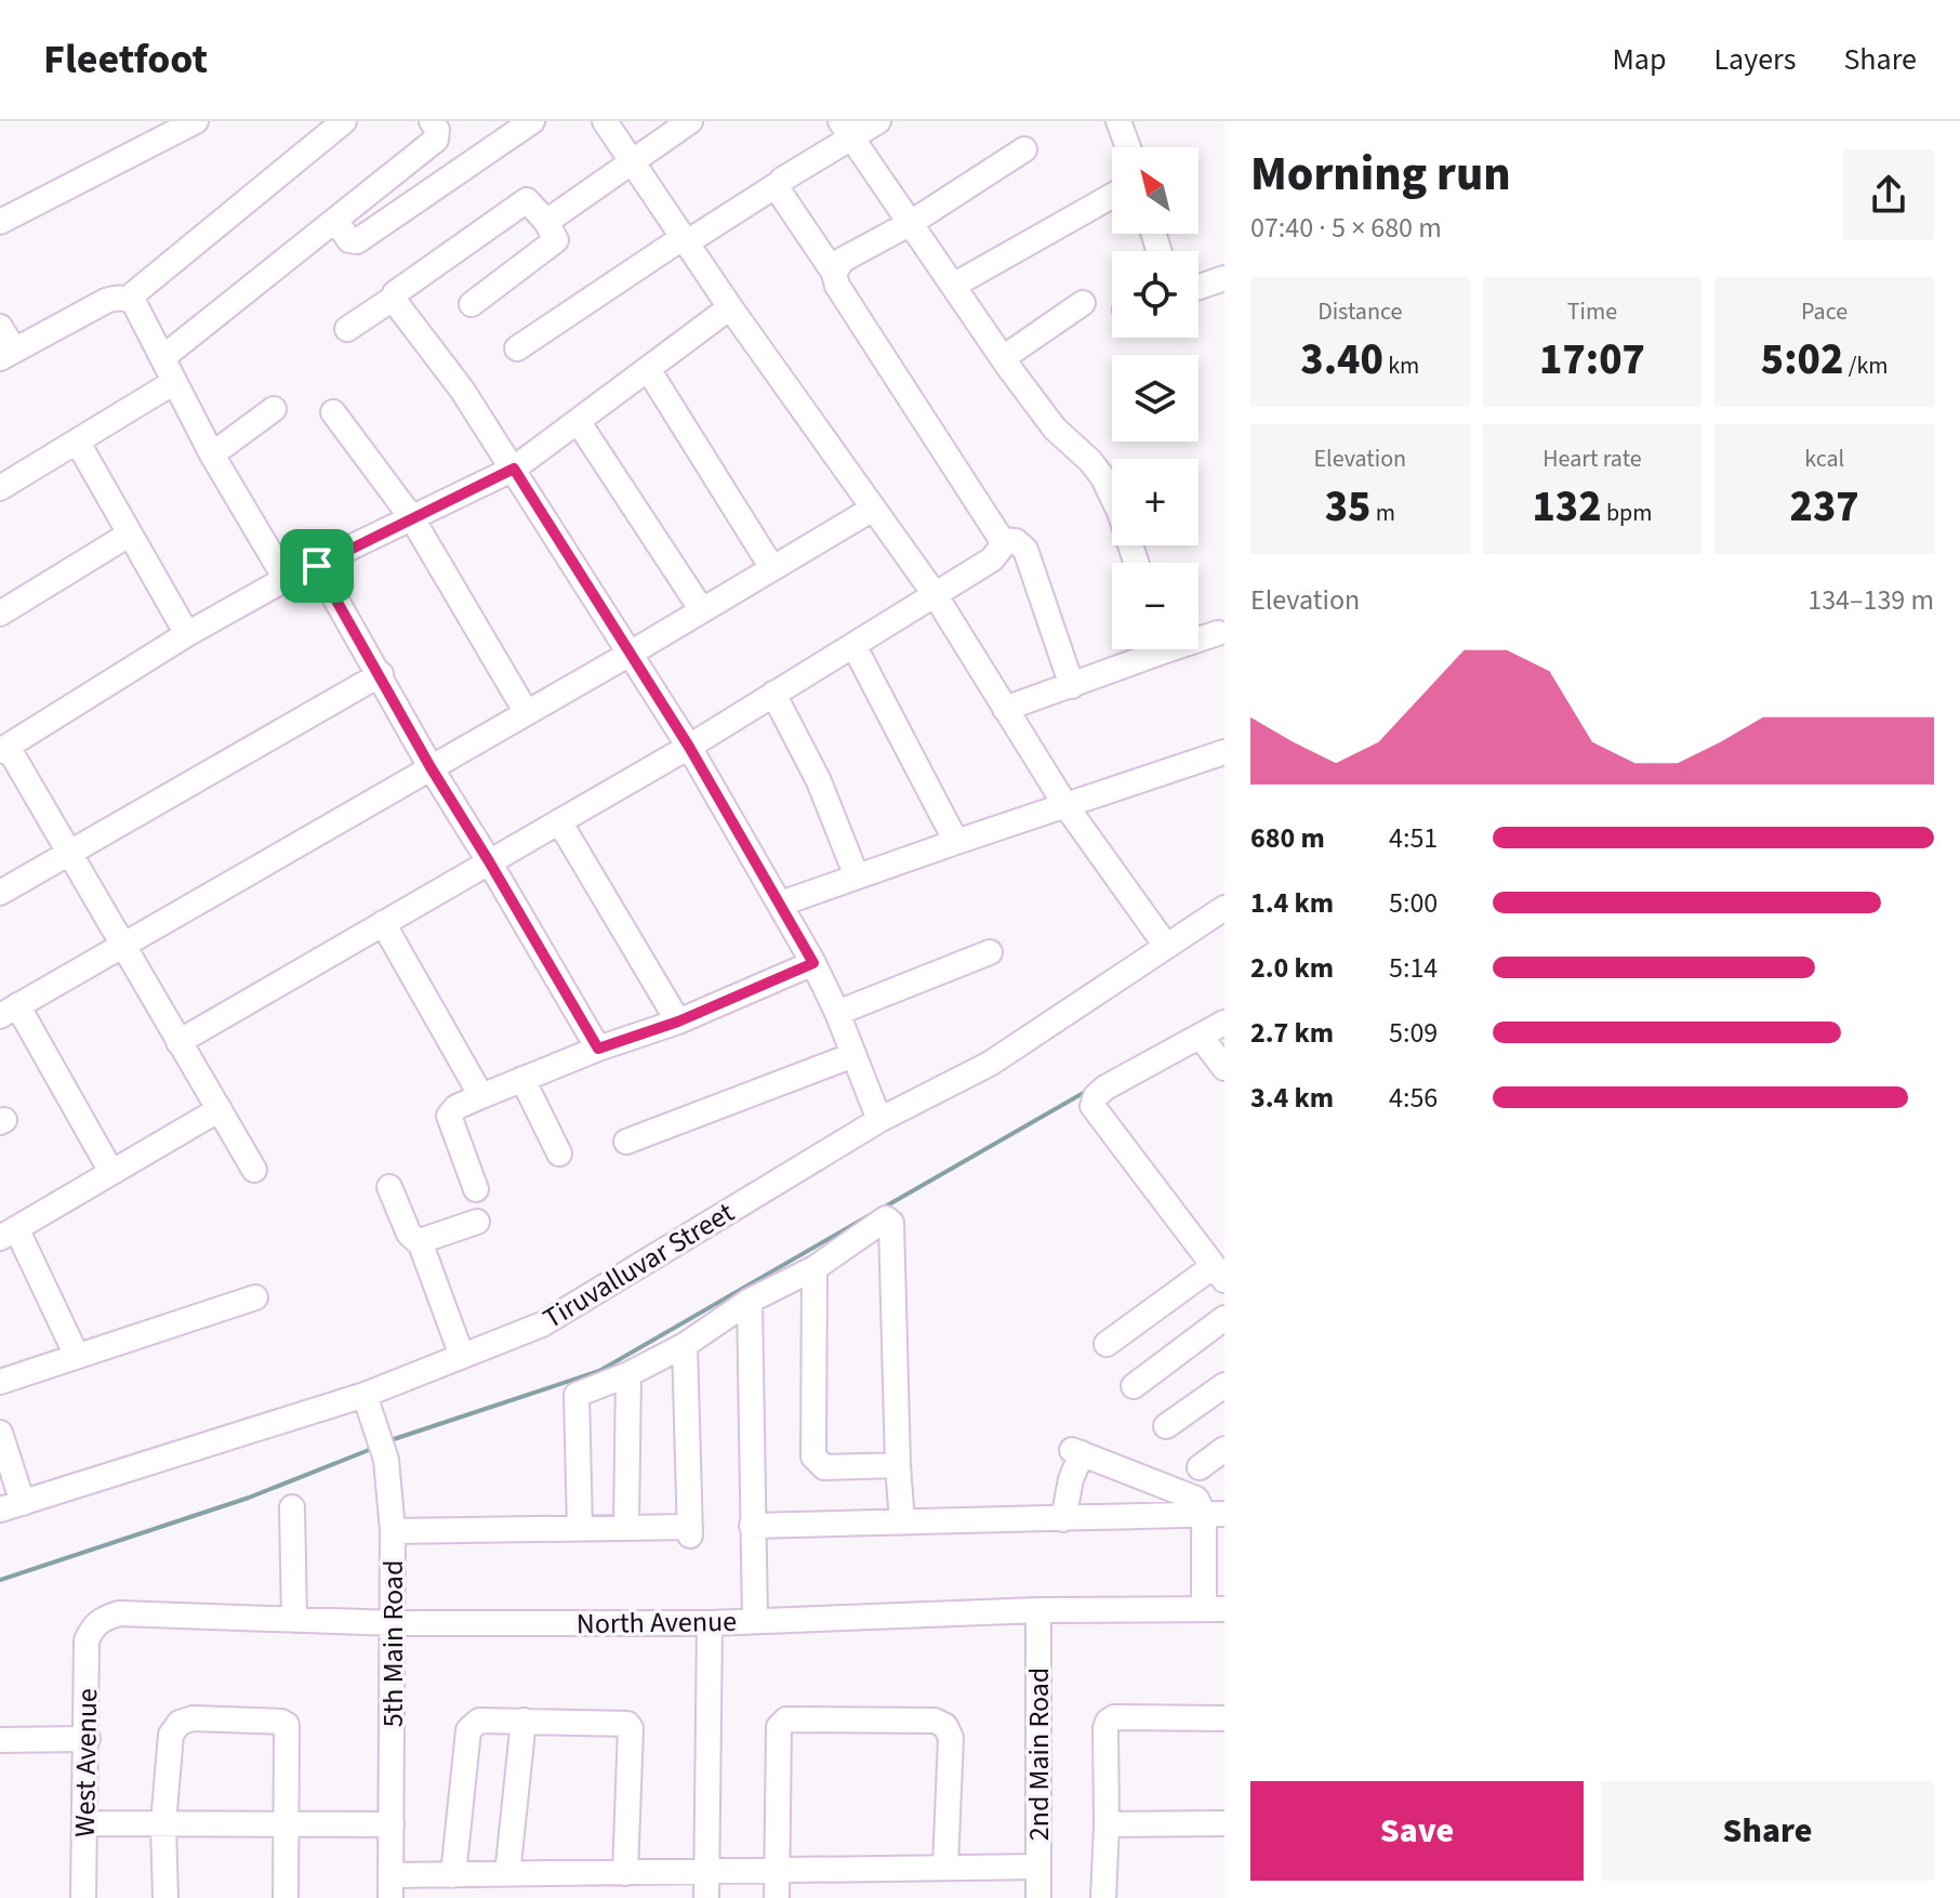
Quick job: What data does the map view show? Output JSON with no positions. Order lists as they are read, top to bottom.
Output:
{
  "streets": {
    "street": [
      "Tiruvalluvar Street",
      "North Avenue",
      "5th Main Road",
      "2nd Main Road",
      "West Avenue"
    ]
  },
  "crossings": [
    ["Tiruvalluvar Street", "5th Main Road"],
    ["North Avenue", "5th Main Road"],
    ["North Avenue", "2nd Main Road"],
    ["North Avenue", "West Avenue"]
  ],
  "north": "top left",
  "page": {
    "header": "Fleetfoot",
    "nav": ["Map", "Layers", "Share"],
    "heading": ["Morning run", "07:40 · 5 × 680 m"],
    "map_buttons": ["+", "−"],
    "stats": [
      ["Distance", "3.40 km"],
      ["Time", "17:07"],
      ["Pace", "5:02 /km"],
      ["Elevation", "35 m"],
      ["Heart rate", "132 bpm"],
      ["kcal", "237"]
    ],
    "chart": ["Elevation", "134–139 m"],
    "list": [
      {
        "name": "680 m",
        "note": "4:51"
      },
      {
        "name": "1.4 km",
        "note": "5:00"
      },
      {
        "name": "2.0 km",
        "note": "5:14"
      },
      {
        "name": "2.7 km",
        "note": "5:09"
      },
      {
        "name": "3.4 km",
        "note": "4:56"
      }
    ],
    "buttons": ["Save", "Share"]
  }
}
